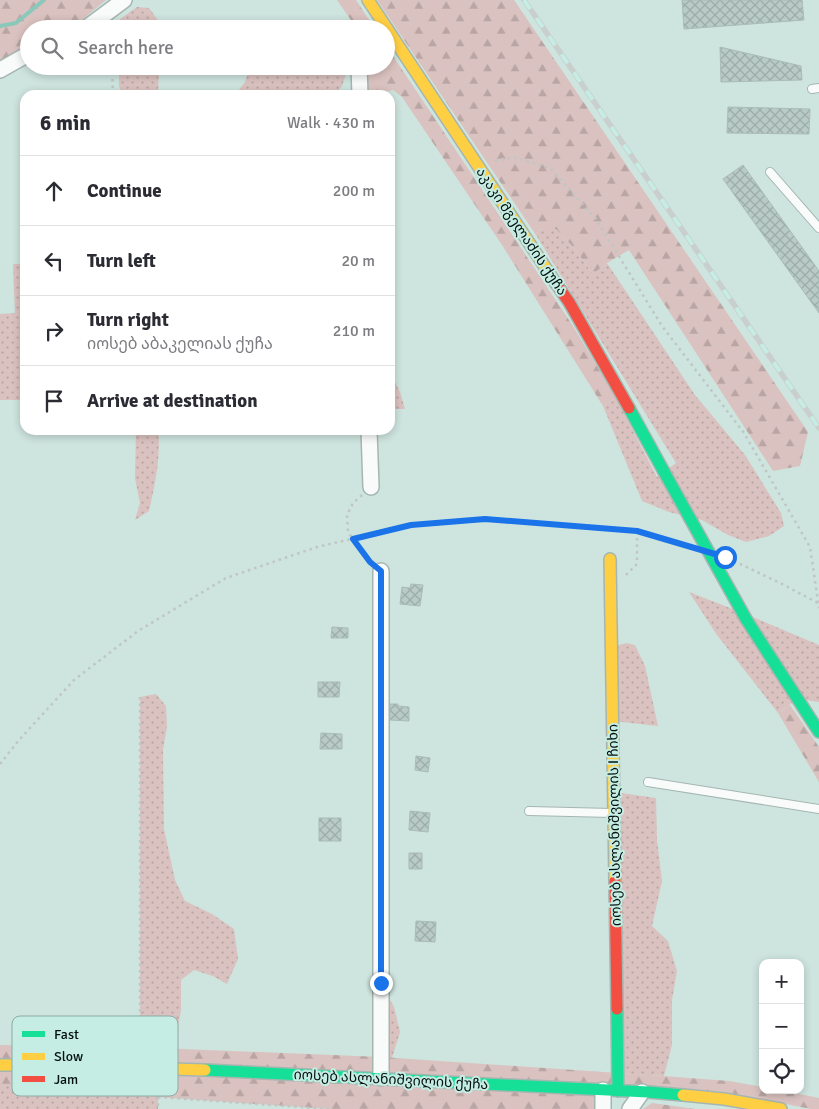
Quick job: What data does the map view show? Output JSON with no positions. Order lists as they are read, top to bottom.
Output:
{
  "streets": {
    "street": ["აკაკი მგელაძის ქუჩა", "იოსებ ასლანიშვილის I ჩიხი", "იოსებ ასლანიშვილის ქუჩა"]
  },
  "crossings": [
    ["იოსებ ასლანიშვილის I ჩიხი", "იოსებ ასლანიშვილის ქუჩა"]
  ],
  "legend": ["Fast", "Slow", "Jam"],
  "page": {
    "search": "Search here",
    "heading": ["6 min", "Walk · 430 m"],
    "list": [
      ["Continue", "200 m"],
      ["Turn left", "20 m"],
      ["Turn right", "იოსებ აბაკელიას ქუჩა", "210 m"],
      "Arrive at destination"
    ],
    "map_buttons": ["+", "−"]
  }
}
